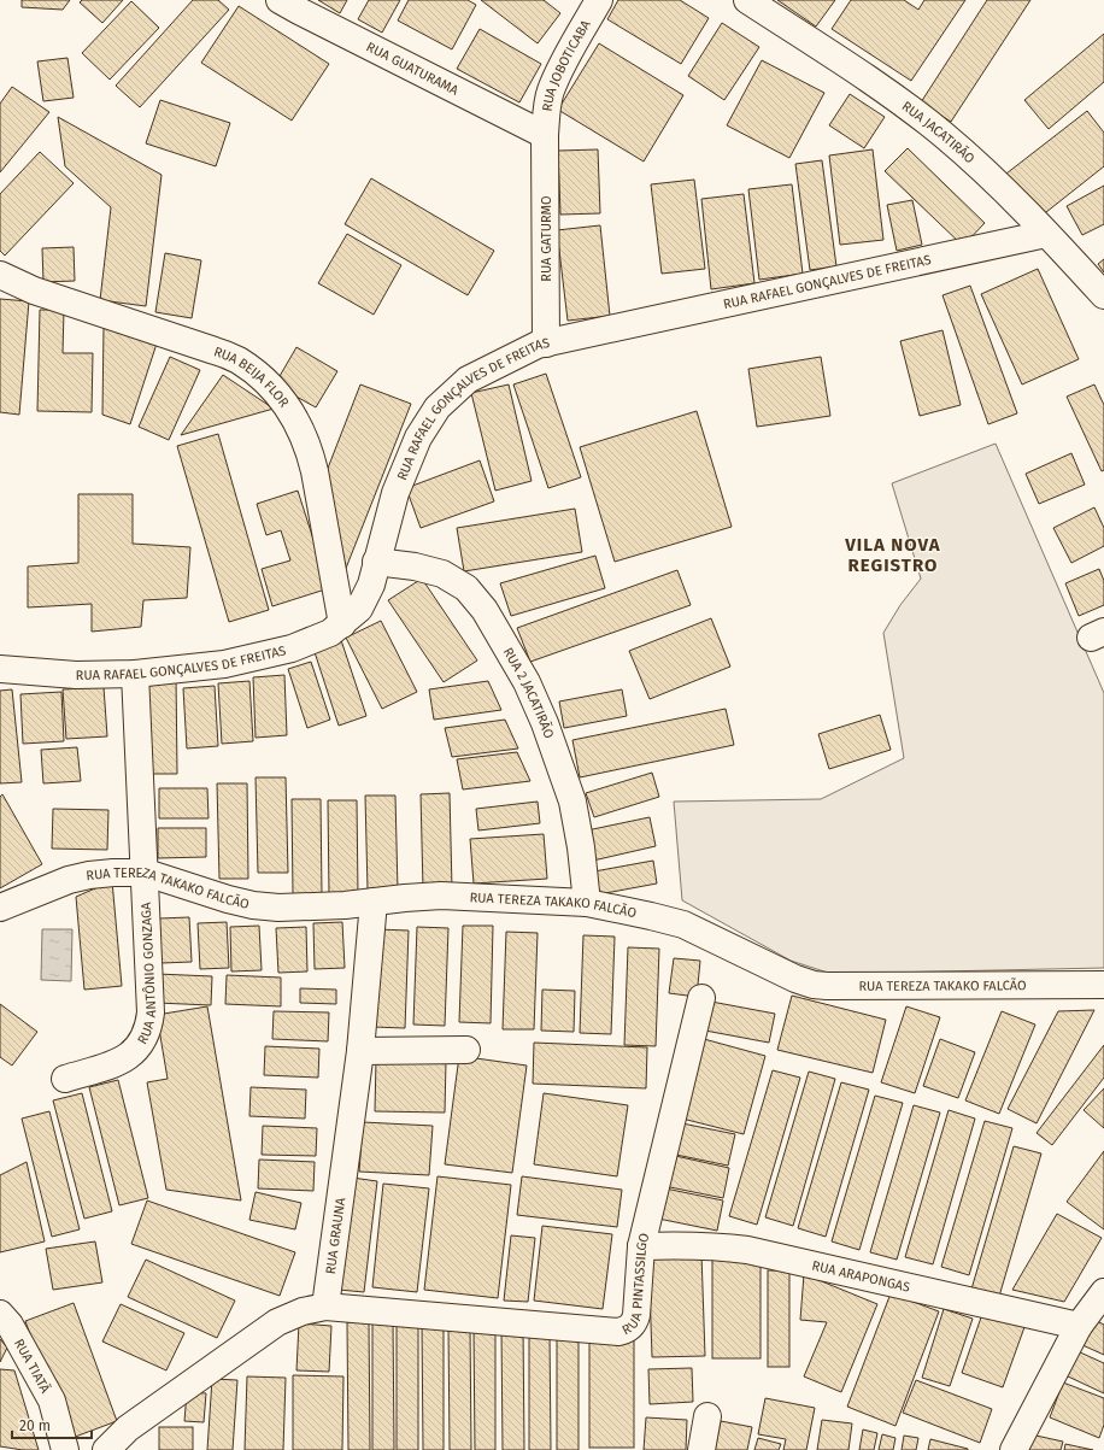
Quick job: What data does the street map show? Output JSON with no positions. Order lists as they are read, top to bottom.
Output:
{
  "streets": {
    "street": [
      "RUA JOBOTICABA",
      "RUA GUATURAMA",
      "RUA JACATIRÃO",
      "RUA GATURMO",
      "RUA RAFAEL GONÇALVES DE FREITAS",
      "RUA BEIJA FLOR",
      "RUA 2 JACATIRÃO",
      "RUA TEREZA TAKAKO FALCÃO",
      "RUA ANTÔNIO GONZAGA",
      "RUA GRAUNA",
      "RUA ARAPONGAS",
      "RUA PINTASSILGO",
      "RUA TIATÃ"
    ]
  },
  "crossings": [
    ["RUA JOBOTICABA", "RUA GUATURAMA"],
    ["RUA JOBOTICABA", "RUA GATURMO"],
    ["RUA GUATURAMA", "RUA GATURMO"],
    ["RUA JACATIRÃO", "RUA RAFAEL GONÇALVES DE FREITAS"],
    ["RUA GATURMO", "RUA RAFAEL GONÇALVES DE FREITAS"],
    ["RUA RAFAEL GONÇALVES DE FREITAS", "RUA BEIJA FLOR"],
    ["RUA RAFAEL GONÇALVES DE FREITAS", "RUA 2 JACATIRÃO"],
    ["RUA RAFAEL GONÇALVES DE FREITAS", "RUA ANTÔNIO GONZAGA"],
    ["RUA 2 JACATIRÃO", "RUA TEREZA TAKAKO FALCÃO"],
    ["RUA TEREZA TAKAKO FALCÃO", "RUA ANTÔNIO GONZAGA"],
    ["RUA TEREZA TAKAKO FALCÃO", "RUA GRAUNA"],
    ["RUA GRAUNA", "RUA PINTASSILGO"],
    ["RUA ARAPONGAS", "RUA PINTASSILGO"]
  ],
  "districts": ["VILA NOVA REGISTRO"],
  "scale_bar": "20 m"
}
